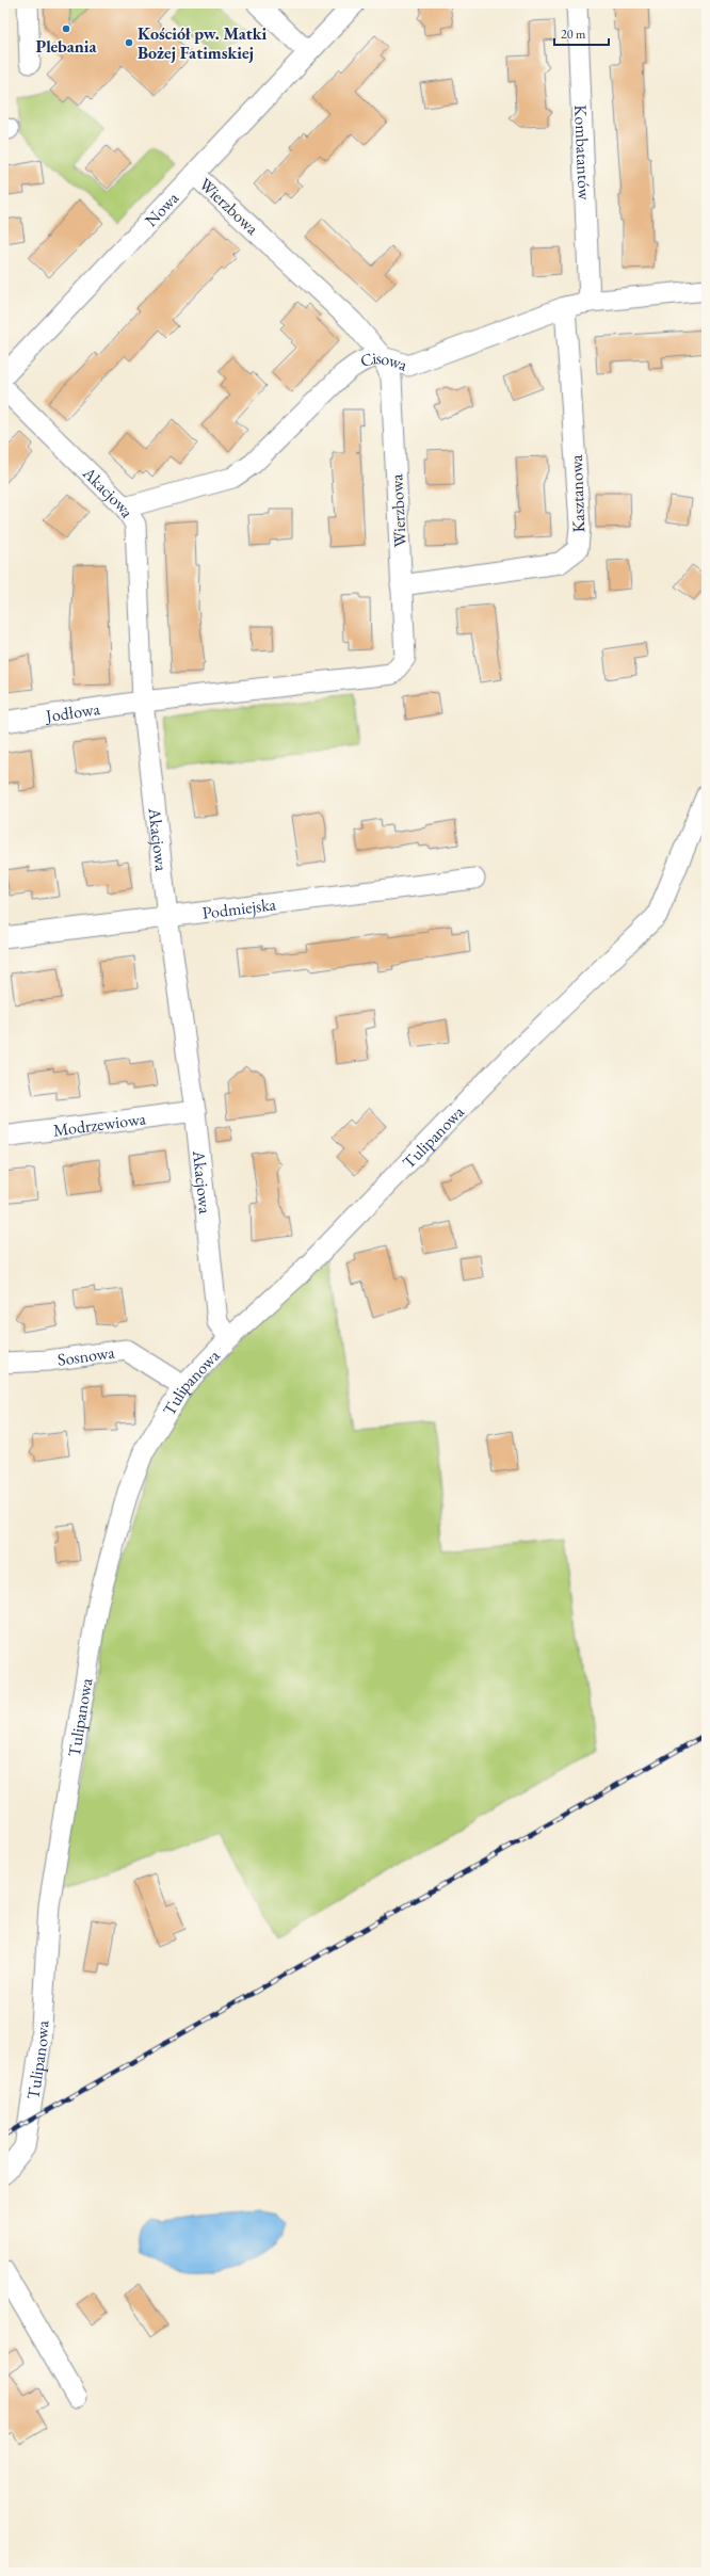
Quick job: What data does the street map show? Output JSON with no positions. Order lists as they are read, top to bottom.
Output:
{
  "streets": {
    "street": [
      "Kombatantów",
      "Wierzbowa",
      "Nowa",
      "Cisowa",
      "Akacjowa",
      "Kasztanowa",
      "Jodłowa",
      "Podmiejska",
      "Modrzewiowa",
      "Tulipanowa",
      "Sosnowa"
    ]
  },
  "crossings": [
    ["Kombatantów", "Cisowa"],
    ["Wierzbowa", "Nowa"],
    ["Wierzbowa", "Cisowa"],
    ["Wierzbowa", "Akacjowa"],
    ["Wierzbowa", "Kasztanowa"],
    ["Wierzbowa", "Jodłowa"],
    ["Cisowa", "Akacjowa"],
    ["Cisowa", "Kasztanowa"],
    ["Akacjowa", "Jodłowa"],
    ["Akacjowa", "Podmiejska"],
    ["Akacjowa", "Modrzewiowa"],
    ["Akacjowa", "Tulipanowa"],
    ["Tulipanowa", "Sosnowa"]
  ],
  "places": ["Plebania", "Kościół pw. Matki Bożej Fatimskiej"],
  "scale_bar": "20 m"
}
